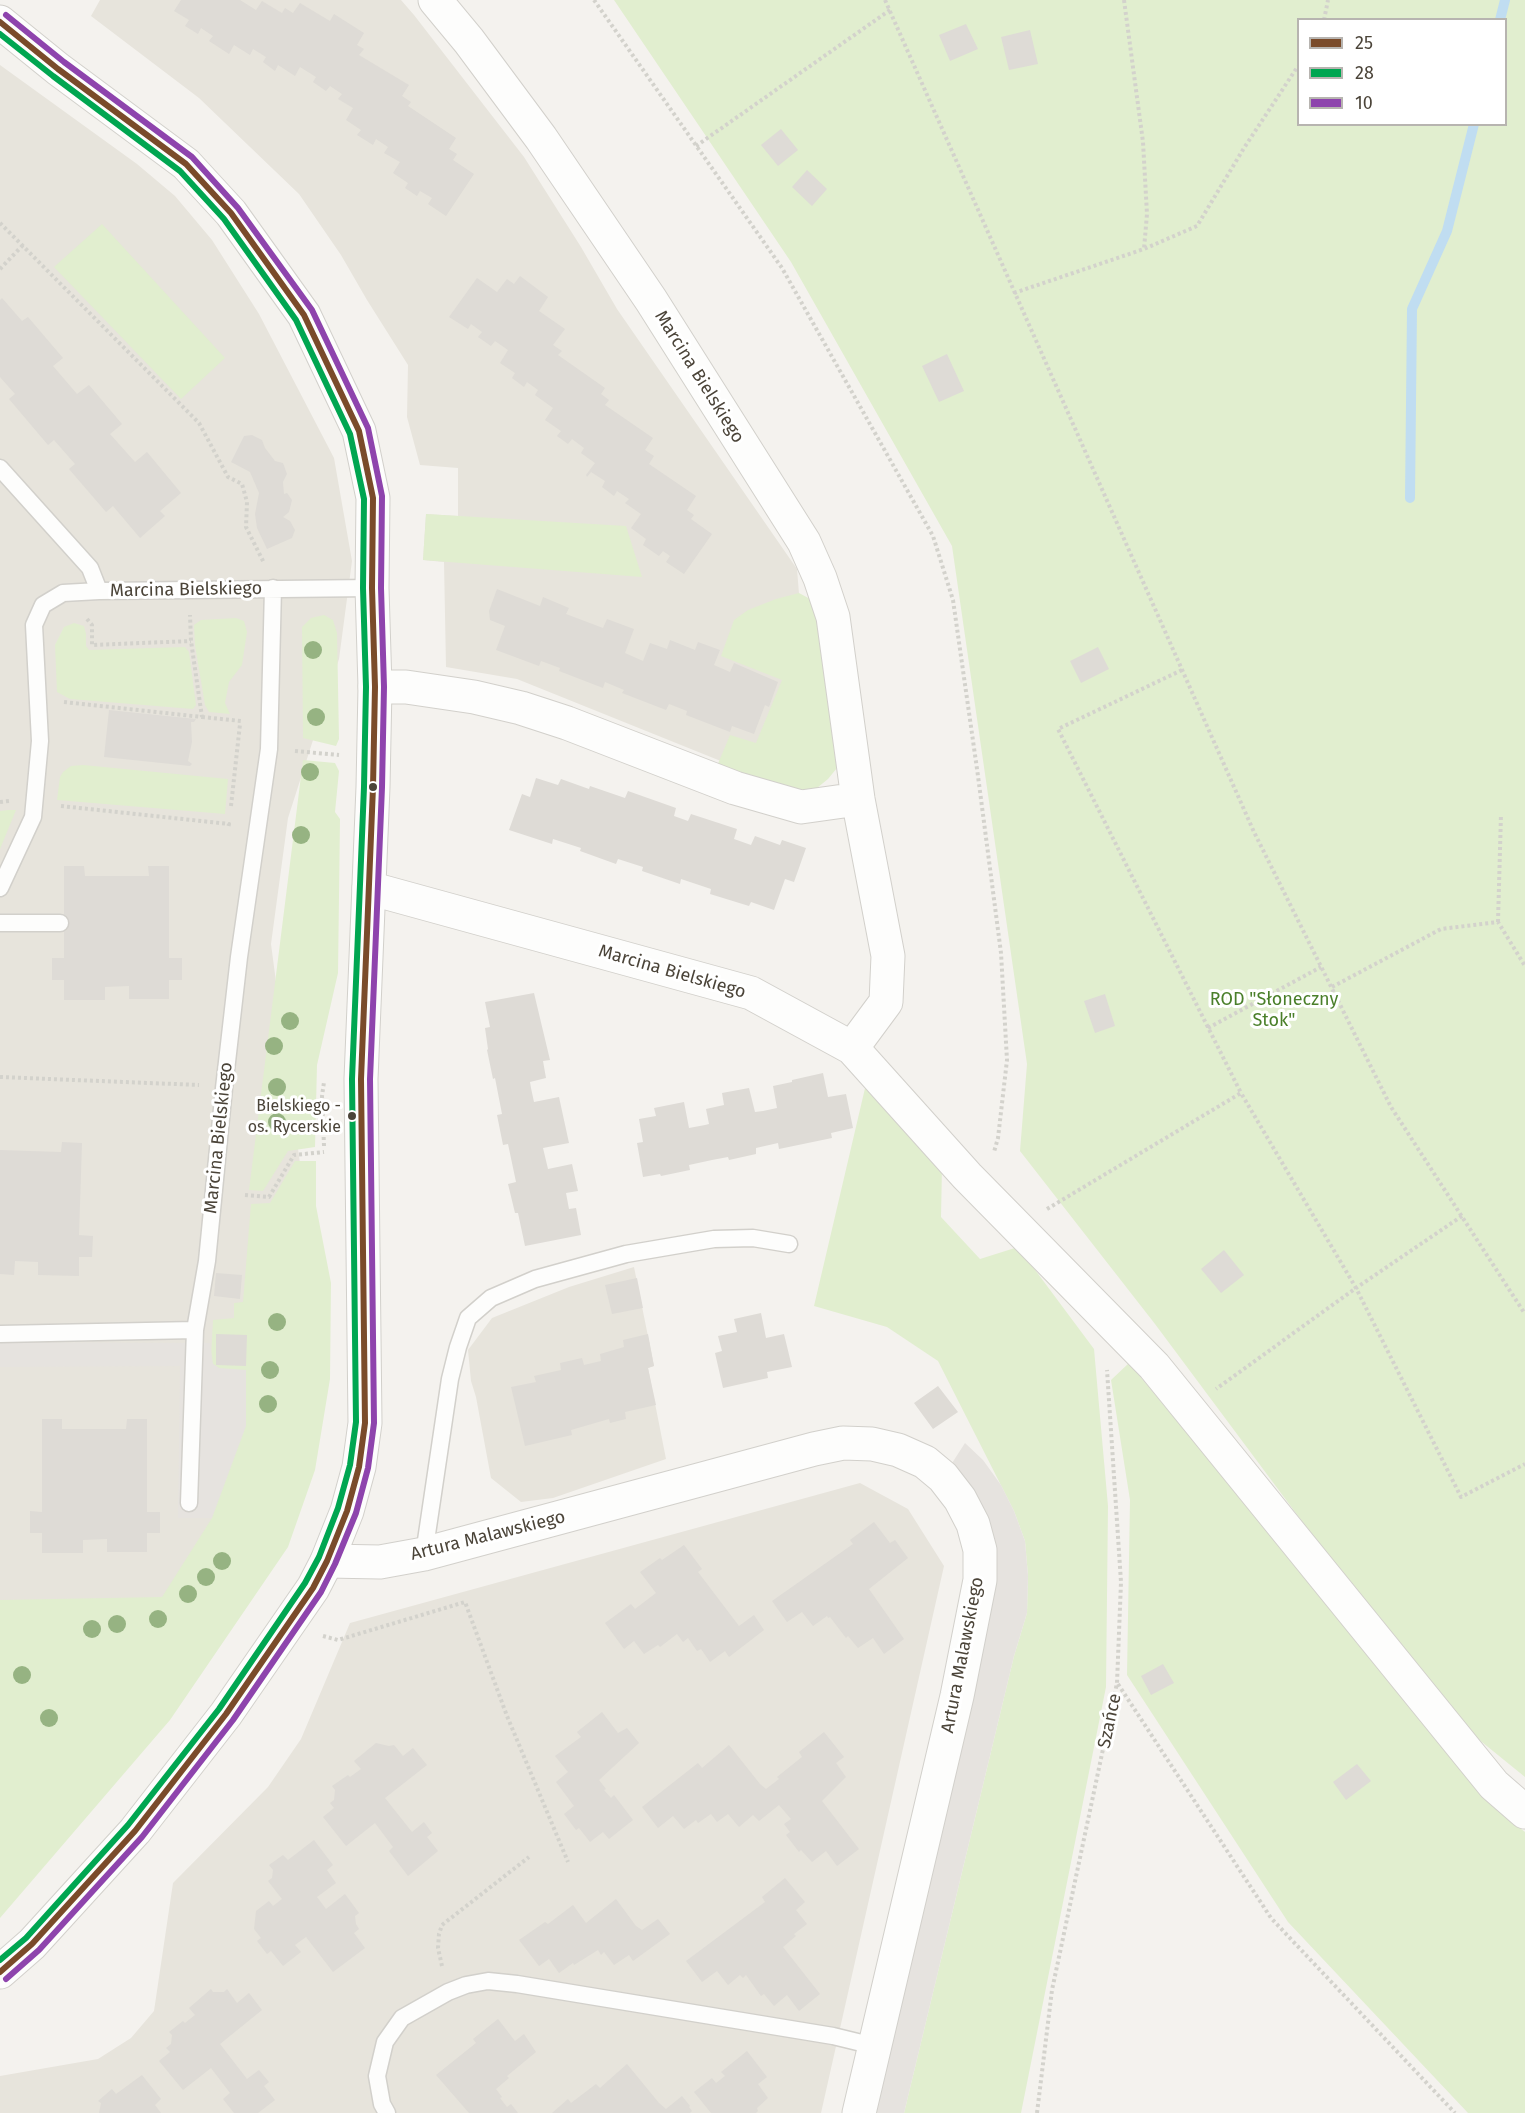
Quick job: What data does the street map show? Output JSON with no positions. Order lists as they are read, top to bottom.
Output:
{
  "streets": {
    "street": ["Marcina Bielskiego", "Artura Malawskiego"],
    "path": ["Szańce"]
  },
  "parks": ["ROD \"Słoneczny Stok\""],
  "places": ["Bielskiego - os. Rycerskie"],
  "lines": ["transit line 10", "transit line 25", "transit line 28"],
  "legend": ["25", "28", "10"]
}
